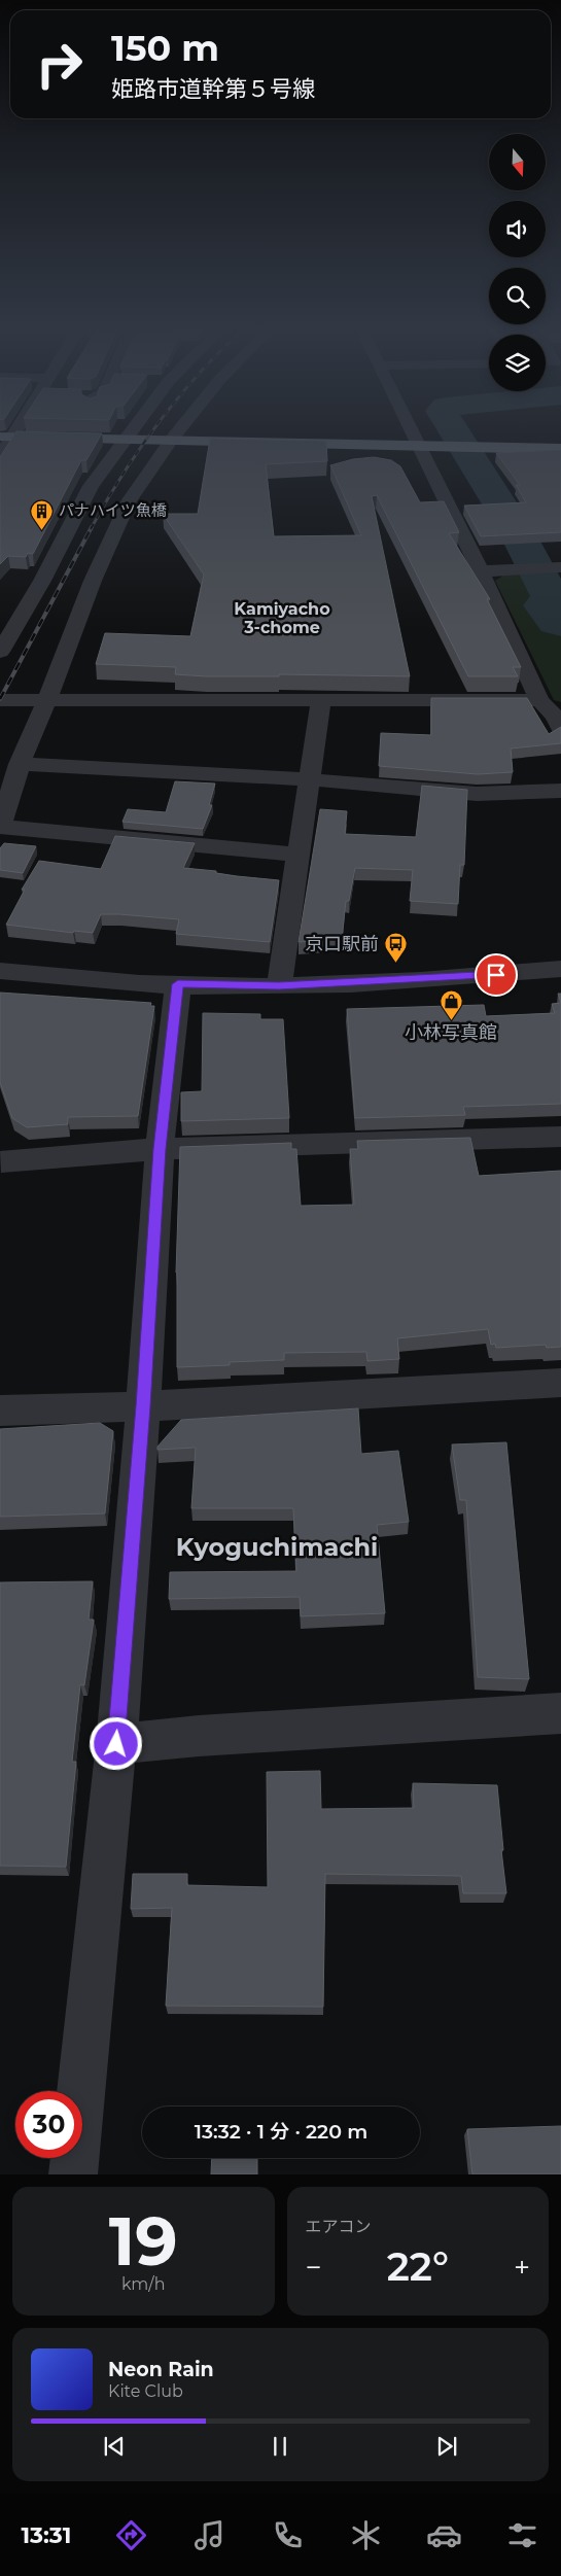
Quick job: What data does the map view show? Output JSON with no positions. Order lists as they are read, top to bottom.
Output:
{
  "districts": ["Kamiyacho 3-chome", "Kyoguchimachi"],
  "places": {
    "building": ["パナハイツ魚橋"],
    "bus stop": ["京口駅前"],
    "shop": ["小林写真館"]
  },
  "north": "bottom",
  "page": {
    "turn": ["150 m", "姫路市道幹第５号線"],
    "limit": "30",
    "trip": "13:32 · 1 分 · 220 m",
    "tile": [
      ["19", "km/h"],
      "エアコン"
    ],
    "heat": ["−", "22°", "+"],
    "song": ["Neon Rain", "Kite Club"],
    "tabs": "13:31"
  }
}
